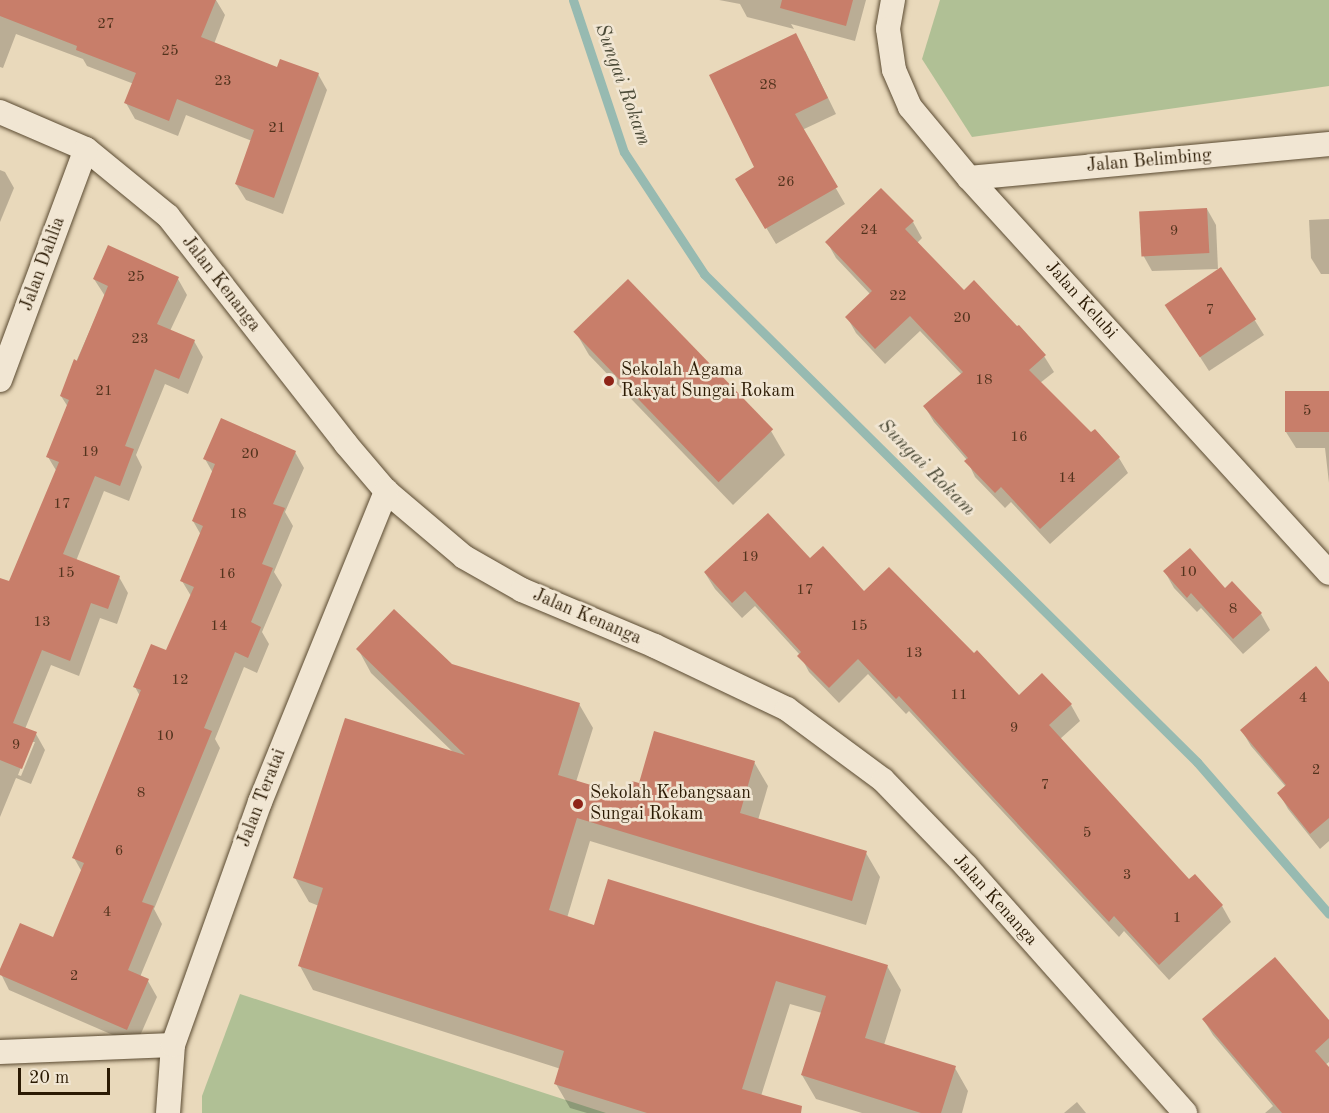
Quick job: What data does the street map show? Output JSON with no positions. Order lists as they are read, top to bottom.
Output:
{
  "streets": {
    "street": [
      "Jalan Belimbing",
      "Jalan Dahlia",
      "Jalan Kenanga",
      "Jalan Kelubi",
      "Jalan Teratai"
    ]
  },
  "crossings": [
    ["Jalan Belimbing", "Jalan Kelubi"],
    ["Jalan Dahlia", "Jalan Kenanga"],
    ["Jalan Kenanga", "Jalan Teratai"]
  ],
  "water": ["Sungai Rokam"],
  "places": ["Sekolah Agama Rakyat Sungai Rokam", "Sekolah Kebangsaan Sungai Rokam"],
  "house_numbers": [
    "27",
    "25",
    "23",
    "28",
    "21",
    "26",
    "24",
    "9",
    "25",
    "22",
    "7",
    "20",
    "23",
    "18",
    "21",
    "5",
    "16",
    "19",
    "20",
    "14",
    "17",
    "18",
    "19",
    "10",
    "15",
    "16",
    "17",
    "8",
    "13",
    "14",
    "15",
    "13",
    "12",
    "11",
    "4",
    "9",
    "10",
    "9",
    "2",
    "7",
    "8",
    "5",
    "6",
    "3",
    "4",
    "1",
    "2"
  ],
  "scale_bar": "20 m"
}
